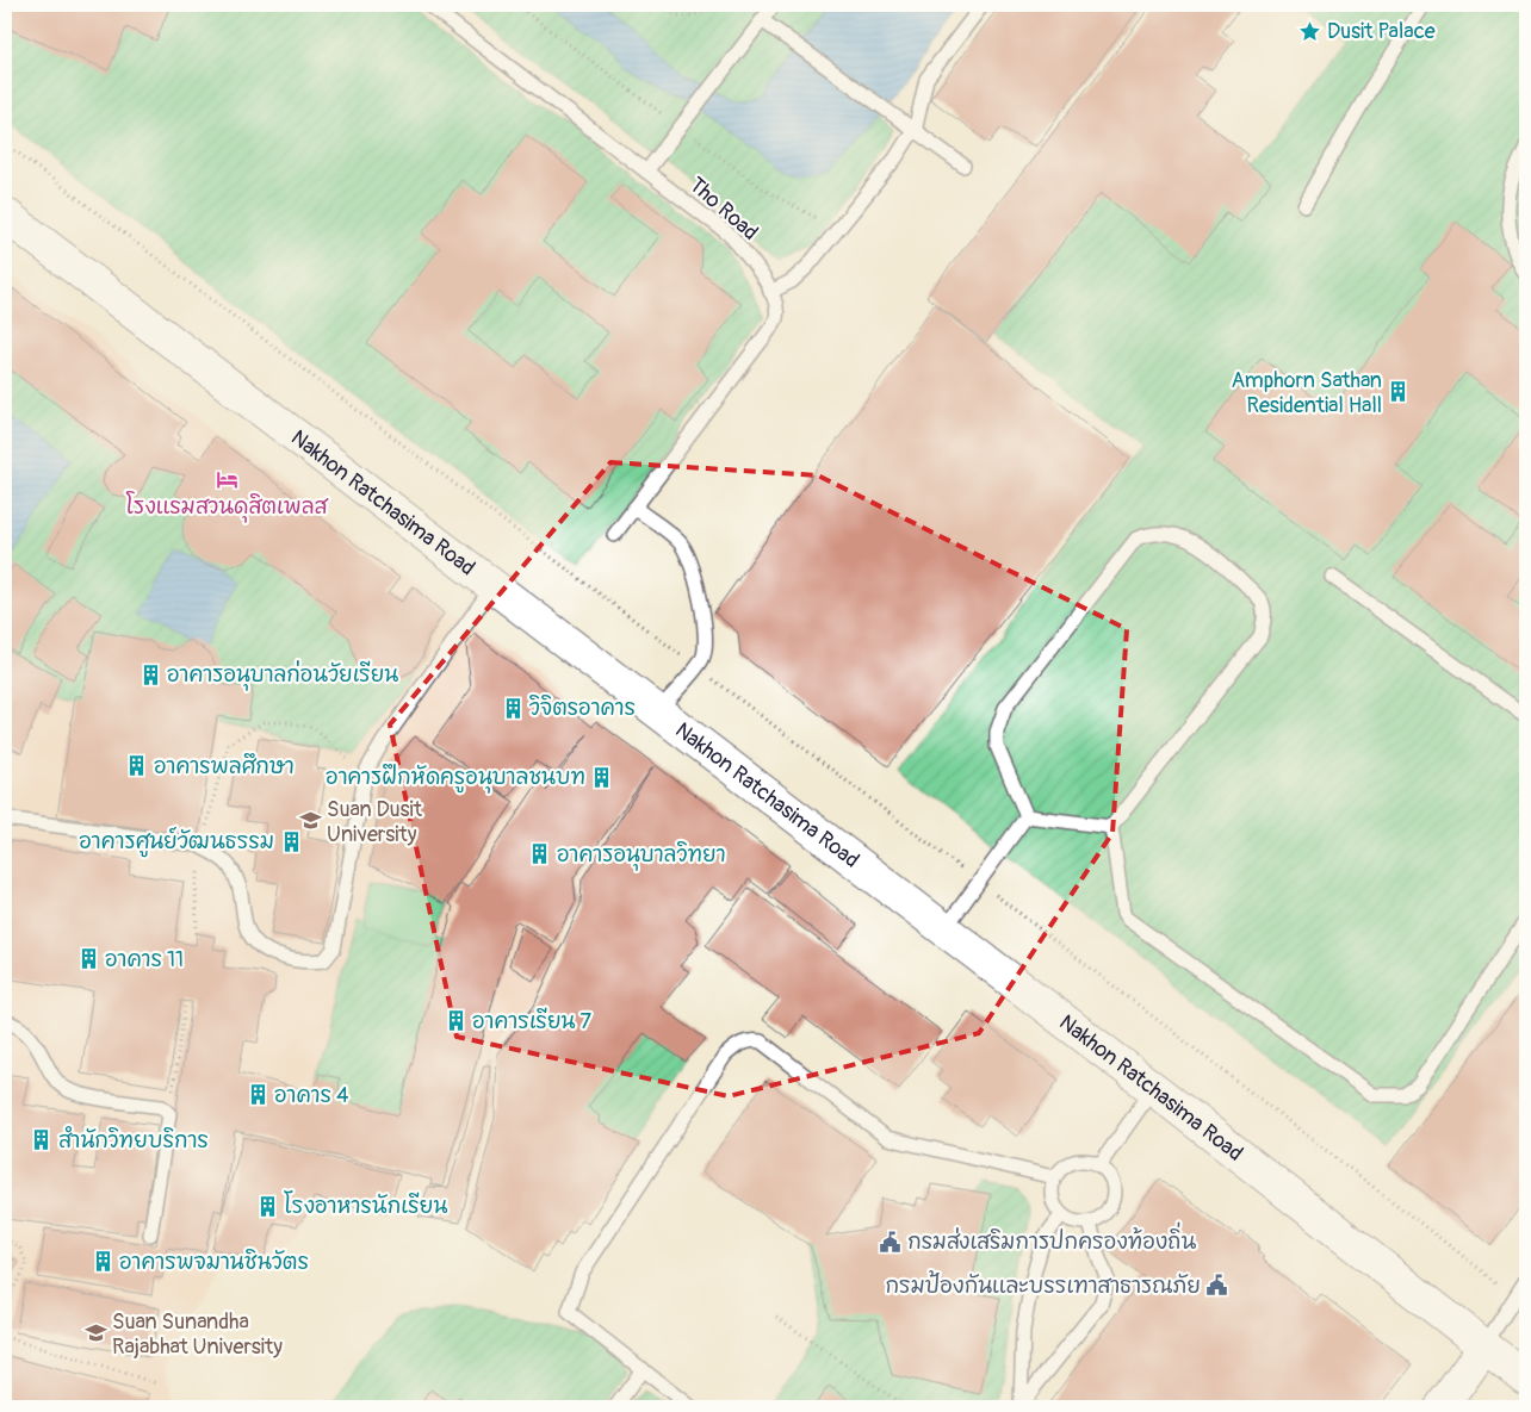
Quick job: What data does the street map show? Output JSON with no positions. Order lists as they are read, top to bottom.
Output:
{
  "streets": {
    "main road": ["Nakhon Ratchasima Road"],
    "lane": ["Tho Road"]
  },
  "places": {
    "place": ["Dusit Palace"],
    "building": [
      "Amphorn Sathan Residential Hall",
      "อาคารอนุบาลก่อนวัยเรียน",
      "วิจิตรอาคาร",
      "อาคารพลศึกษา",
      "อาคารฝึกหัดครูอนุบาลชนบท",
      "อาคารศูนย์วัฒนธรรม",
      "อาคารอนุบาลวิทยา",
      "อาคาร 11",
      "อาคารเรียน 7",
      "อาคาร 4",
      "สำนักวิทยบริการ",
      "โรงอาหารนักเรียน",
      "อาคารพจมานชินวัตร"
    ],
    "hotel": ["โรงแรมสวนดุสิตเพลส"],
    "school or university": ["Suan Dusit University", "Suan Sunandha Rajabhat University"],
    "public building": ["กรมส่งเสริมการปกครองท้องถิ่น", "กรมป้องกันและบรรเทาสาธารณภัย"]
  }
}
